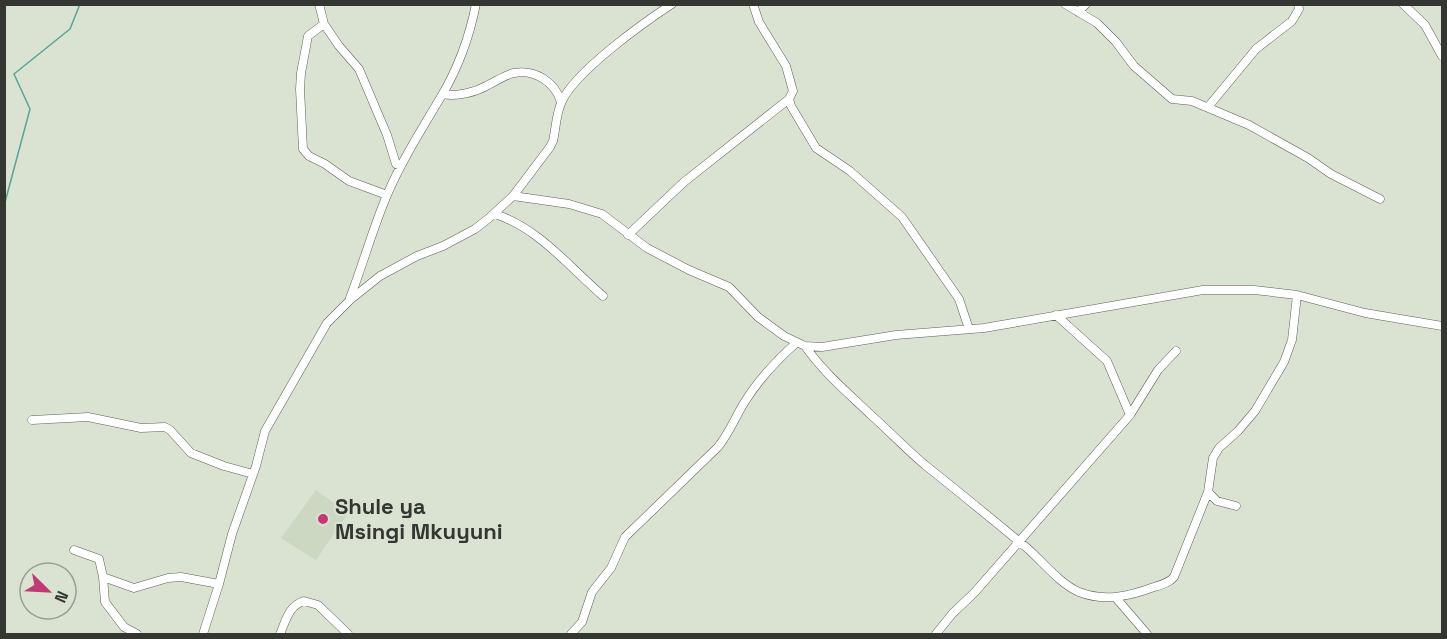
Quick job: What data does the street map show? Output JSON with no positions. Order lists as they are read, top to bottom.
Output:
{
  "places": ["Shule ya Msingi Mkuyuni"],
  "north": "bottom right"
}
